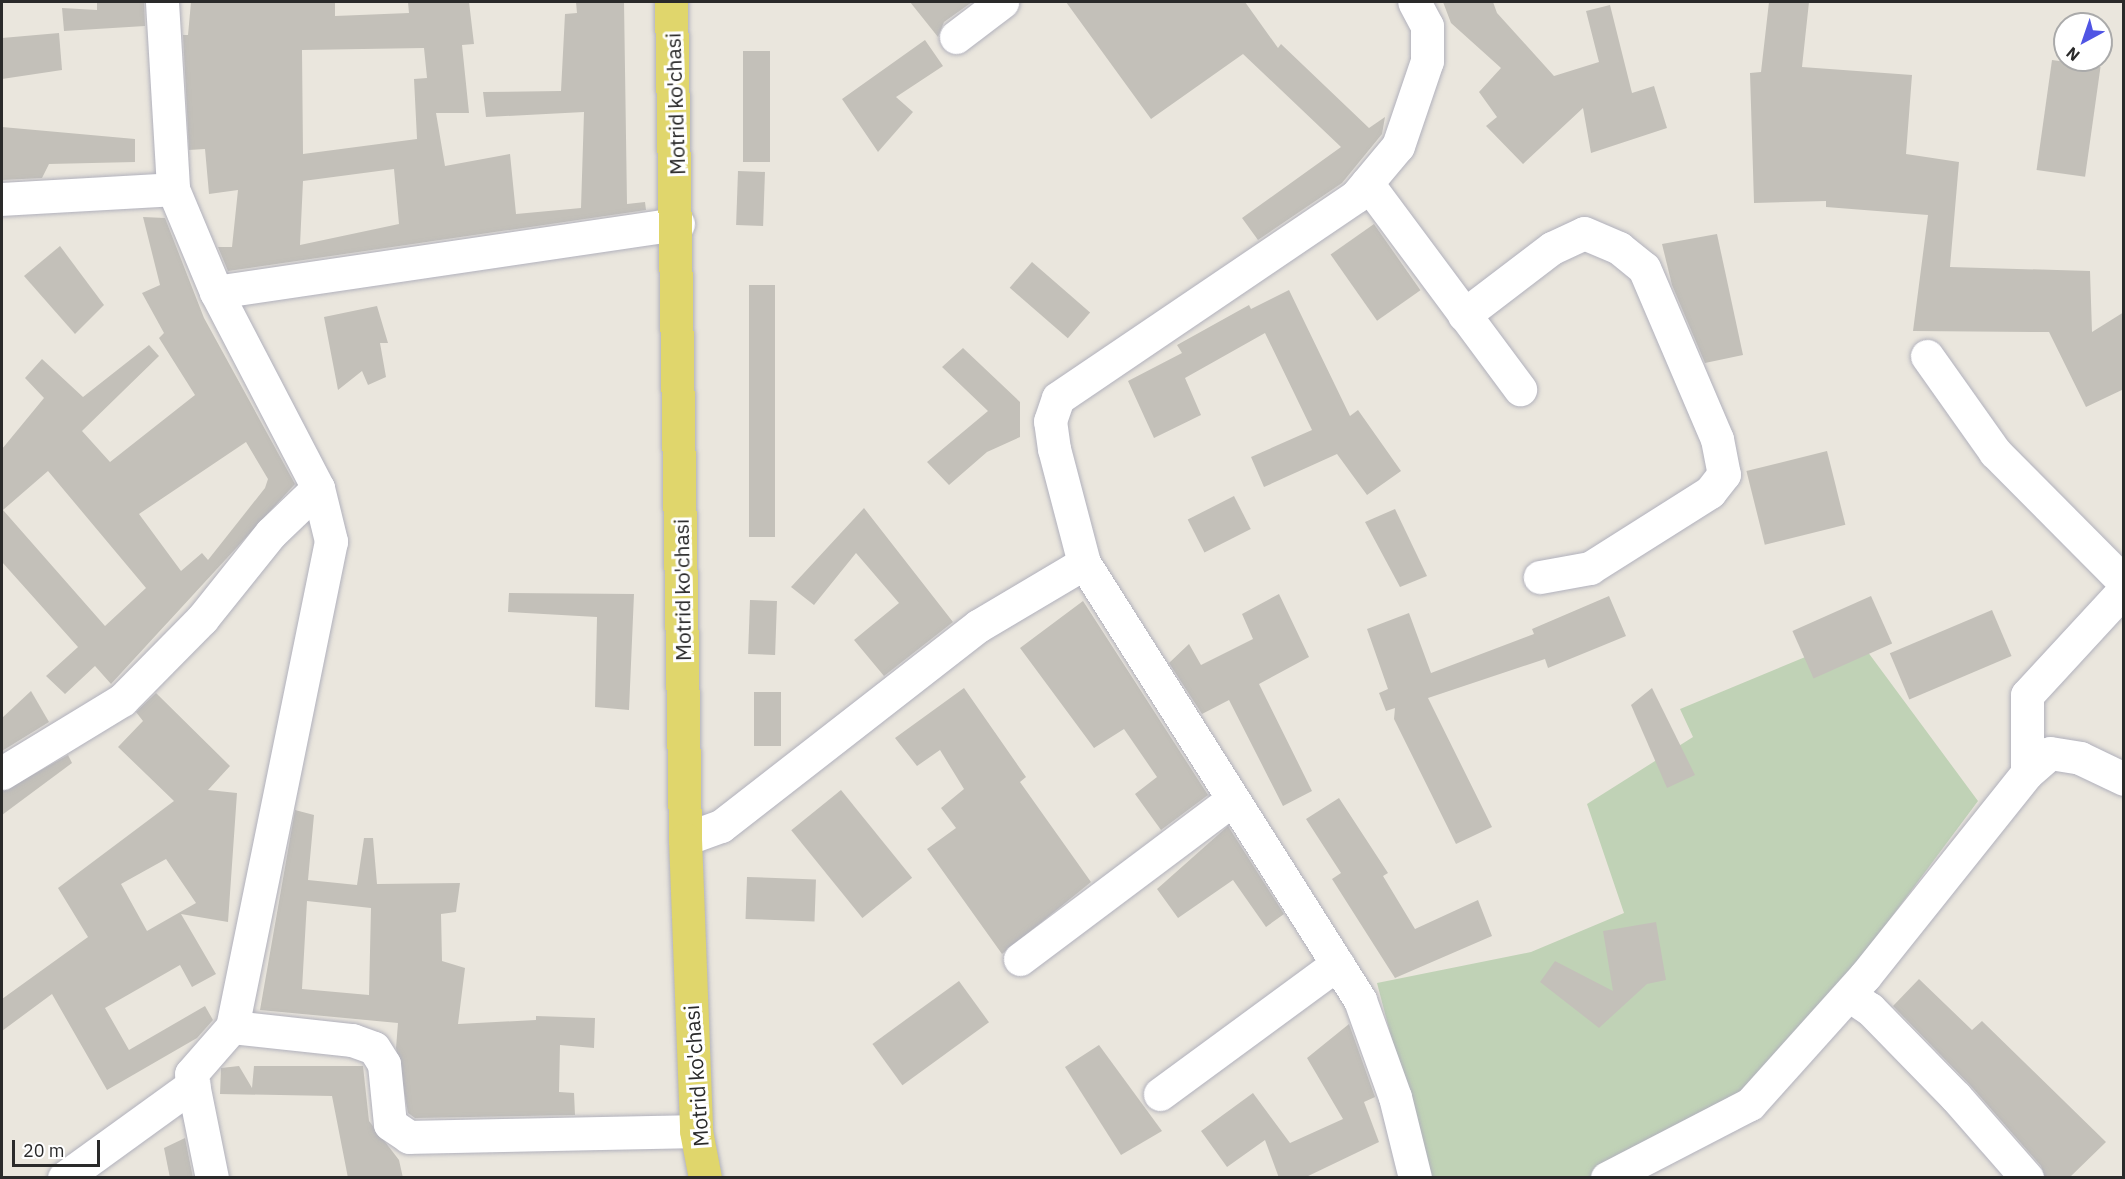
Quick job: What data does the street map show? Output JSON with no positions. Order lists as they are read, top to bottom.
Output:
{
  "streets": {
    "main road": ["Motrid ko'chasi"]
  },
  "scale_bar": "20 m",
  "north": "bottom left"
}
